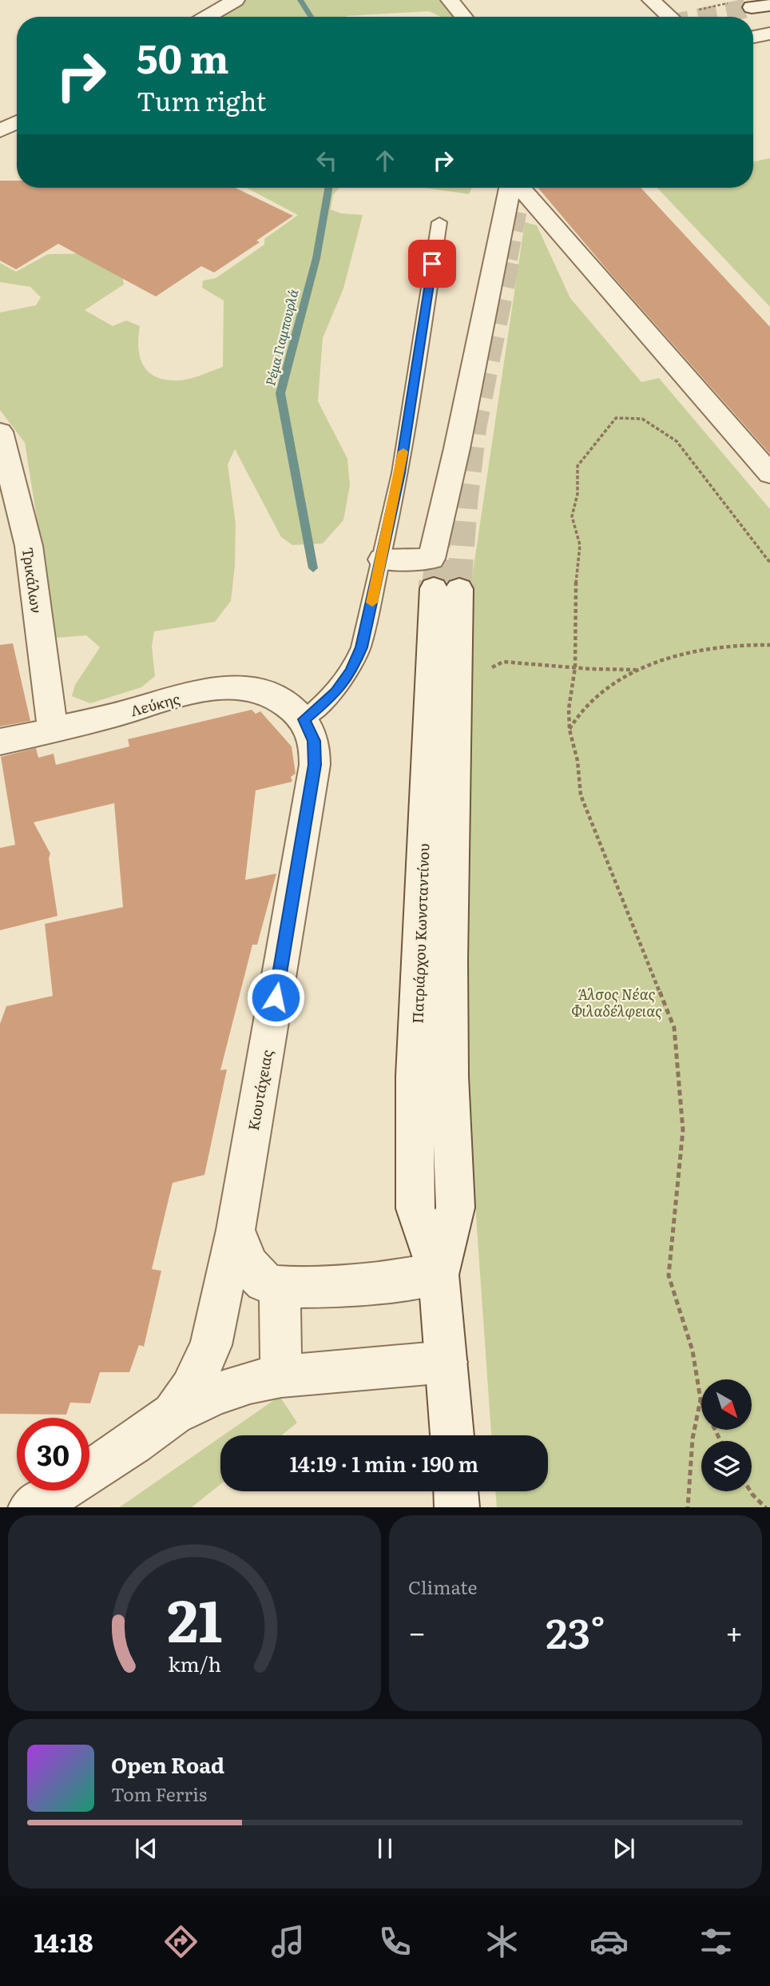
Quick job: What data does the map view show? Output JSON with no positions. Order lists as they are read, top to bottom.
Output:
{
  "streets": {
    "street": [
      "Τρικάλων",
      "Λεύκης",
      "Πατριάρχου Κωνσταντίνου",
      "Κιουτάχειας"
    ]
  },
  "crossings": [
    ["Τρικάλων", "Λεύκης"],
    ["Λεύκης", "Κιουτάχειας"],
    ["Πατριάρχου Κωνσταντίνου", "Κιουτάχειας"]
  ],
  "water": ["Ρέμα Γιαμπουρλά"],
  "parks": ["Άλσος Νέας Φιλαδέλφειας"],
  "north": "bottom right",
  "page": {
    "turn": ["50 m", "Turn right"],
    "limit": "30",
    "trip": "14:19 · 1 min · 190 m",
    "tile": "Climate",
    "heat": ["−", "23°", "+"],
    "song": ["Open Road", "Tom Ferris"],
    "tabs": "14:18",
    "gauge": ["21", "km/h"]
  }
}
